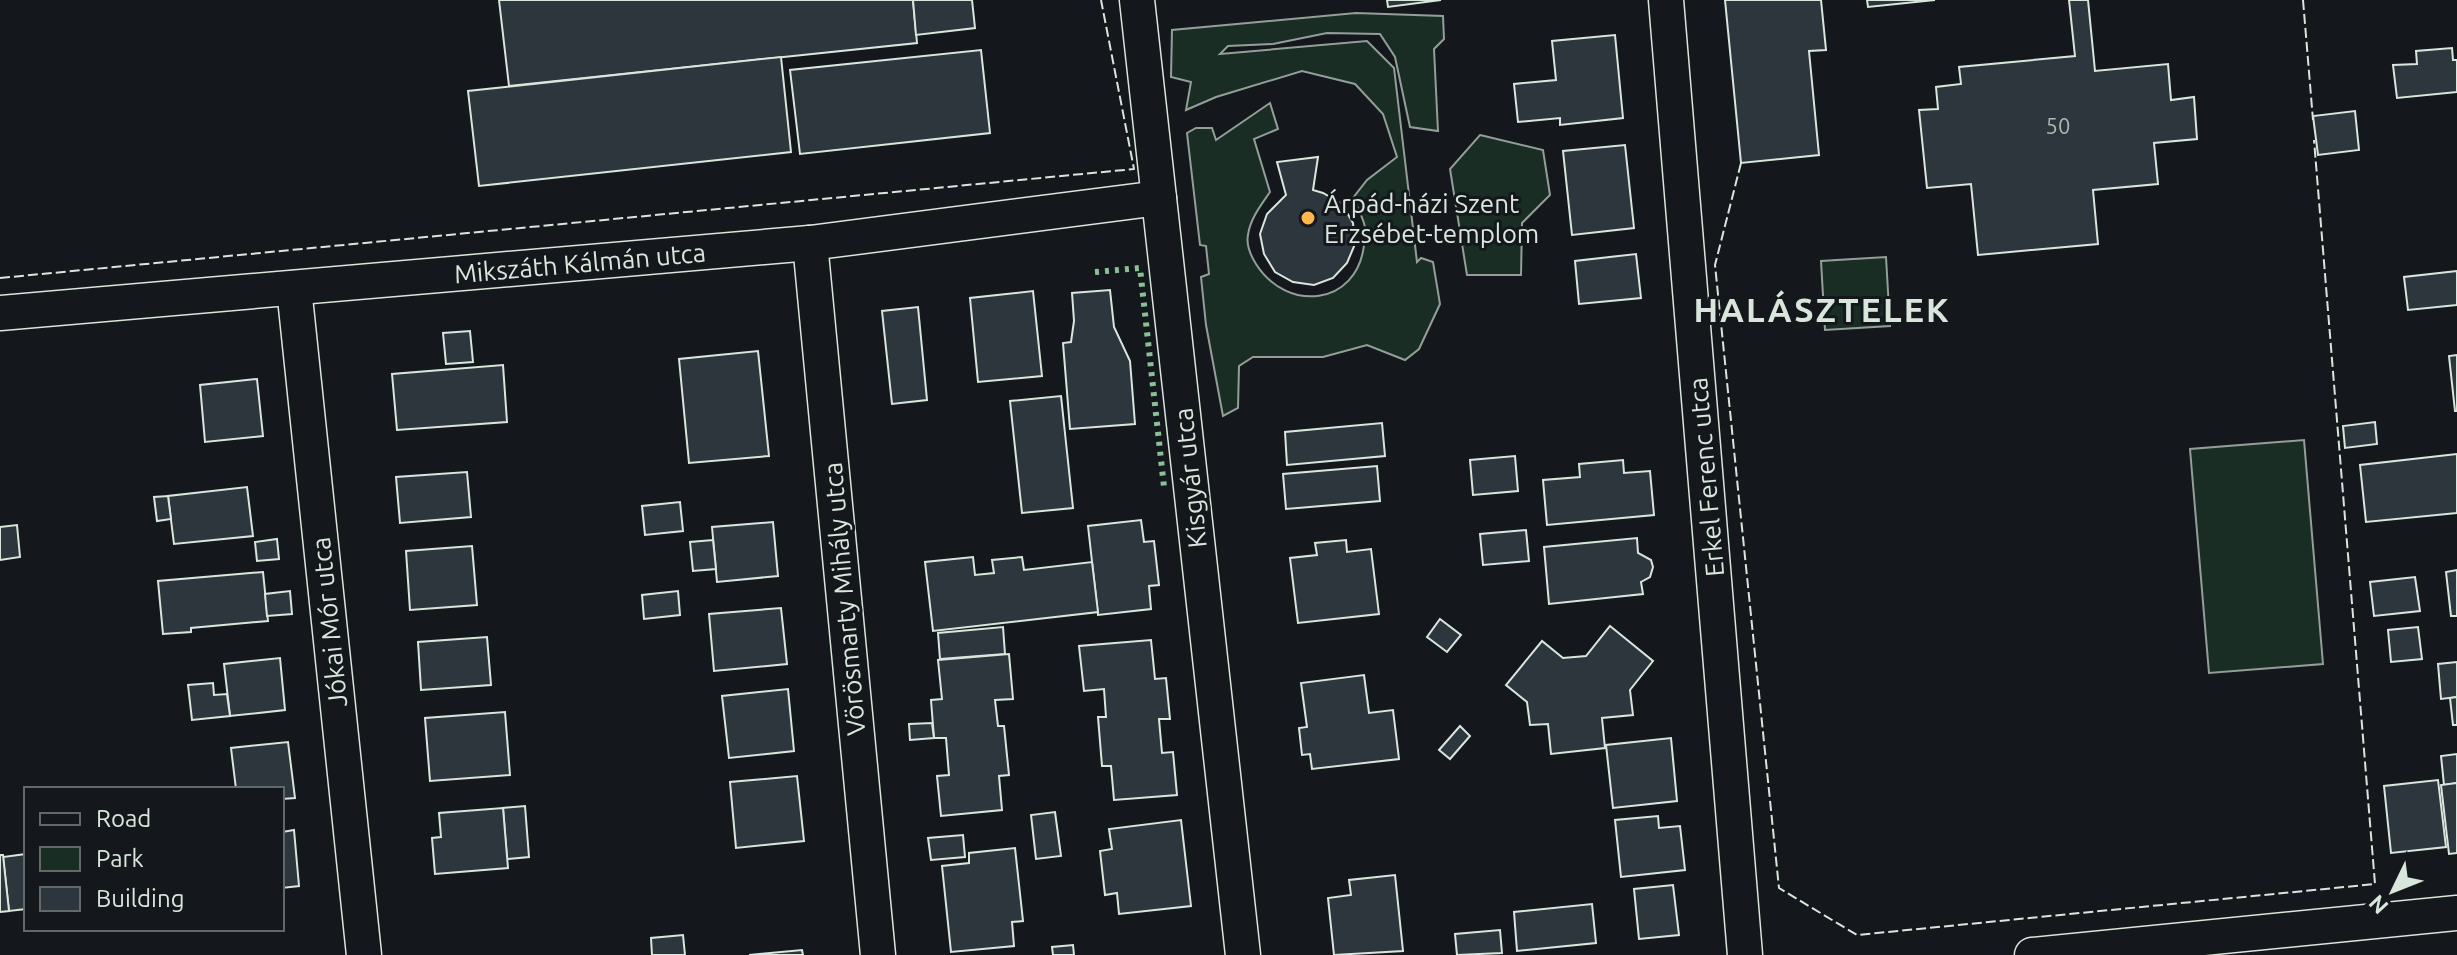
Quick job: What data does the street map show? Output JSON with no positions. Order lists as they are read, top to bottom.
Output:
{
  "streets": {
    "street": [
      "Mikszáth Kálmán utca",
      "Erkel Ferenc utca",
      "Kisgyár utca",
      "Vörösmarty Mihály utca",
      "Jókai Mór utca"
    ]
  },
  "crossings": [
    ["Mikszáth Kálmán utca", "Kisgyár utca"],
    ["Mikszáth Kálmán utca", "Vörösmarty Mihály utca"],
    ["Mikszáth Kálmán utca", "Jókai Mór utca"]
  ],
  "districts": ["HALÁSZTELEK"],
  "places": ["Árpád-házi Szent Erzsébet-templom"],
  "house_numbers": ["50"],
  "legend": ["Road", "Park", "Building"],
  "north": "bottom left"
}
